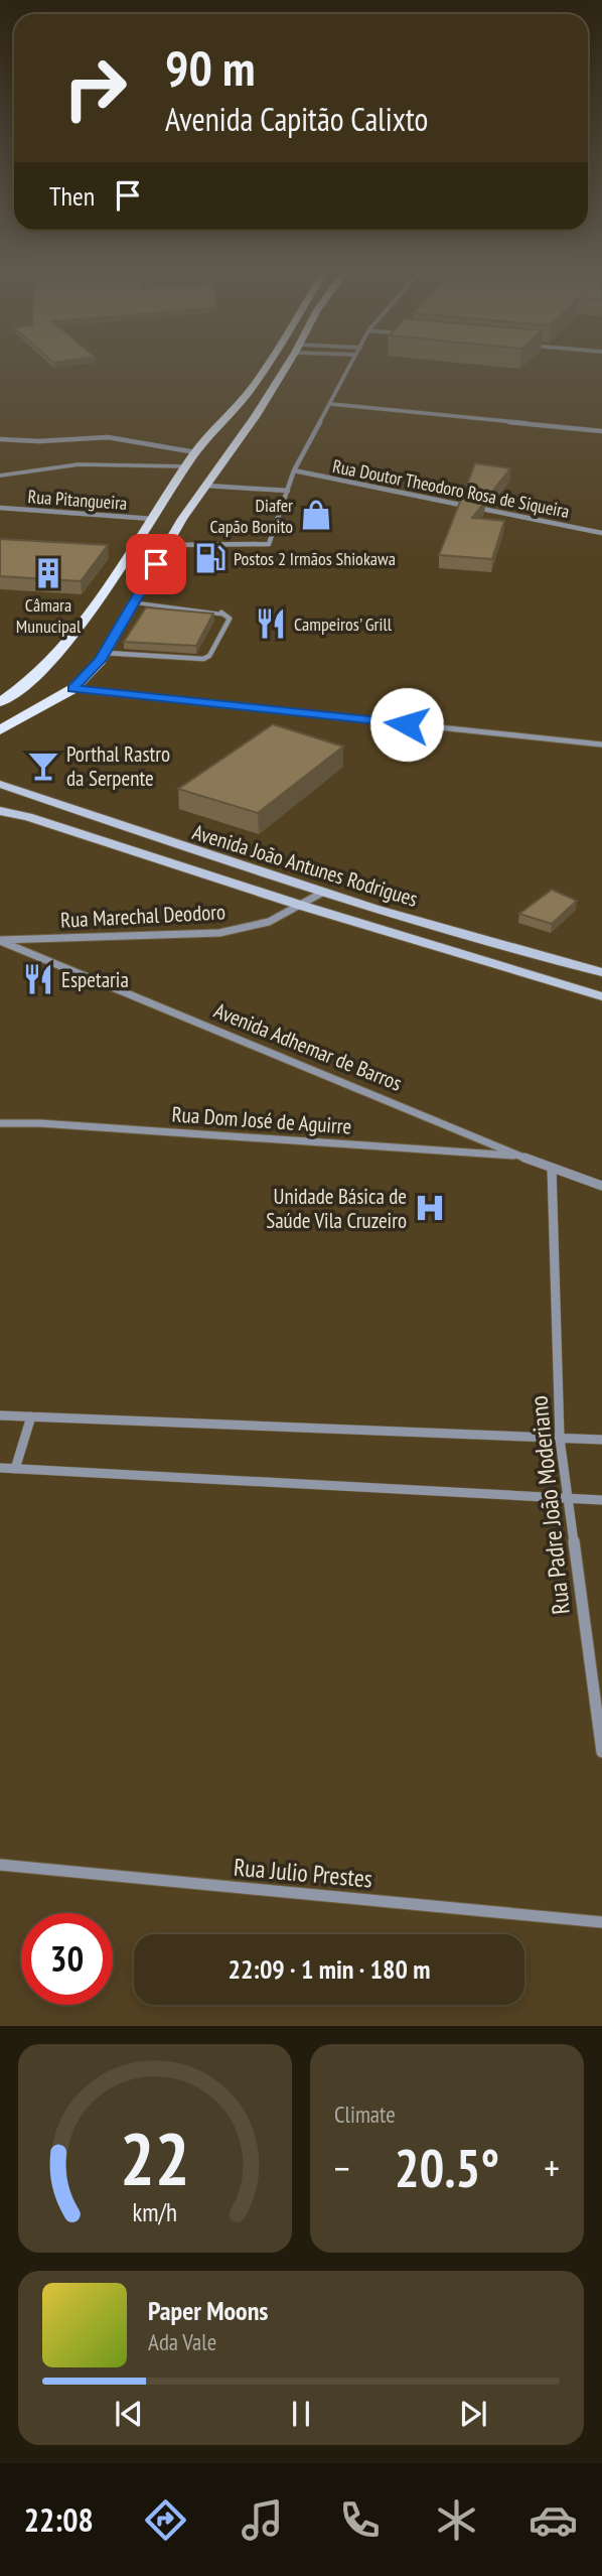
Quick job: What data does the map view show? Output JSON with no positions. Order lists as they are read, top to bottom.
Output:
{
  "streets": {
    "street": [
      "Rua Doutor Theodoro Rosa de Siqueira",
      "Rua Pitangueira",
      "Avenida João Antunes Rodrigues",
      "Rua Marechal Deodoro",
      "Avenida Adhemar de Barros",
      "Rua Dom José de Aguirre",
      "Rua Padre João Moderiano",
      "Rua Julio Prestes"
    ]
  },
  "crossings": [
    ["Avenida João Antunes Rodrigues", "Rua Marechal Deodoro"],
    ["Rua Marechal Deodoro", "Avenida Adhemar de Barros"],
    ["Avenida Adhemar de Barros", "Rua Dom José de Aguirre"],
    ["Avenida Adhemar de Barros", "Rua Padre João Moderiano"]
  ],
  "places": {
    "shop": ["Diafer Capão Bonito"],
    "fuel station": ["Postos 2 Irmãos Shiokawa"],
    "building": ["Câmara Munucipal"],
    "restaurant": ["Campeiros' Grill", "Espetaria"],
    "bar": ["Porthal Rastro da Serpente"],
    "hospital": ["Unidade Básica de Saúde Vila Cruzeiro"]
  },
  "page": {
    "turn": ["90 m", "Avenida Capitão Calixto"],
    "then": "Then",
    "limit": "30",
    "trip": "22:09 · 1 min · 180 m",
    "tile": "Climate",
    "heat": ["−", "20.5°", "+"],
    "song": ["Paper Moons", "Ada Vale"],
    "tabs": "22:08",
    "gauge": ["22", "km/h"]
  }
}
